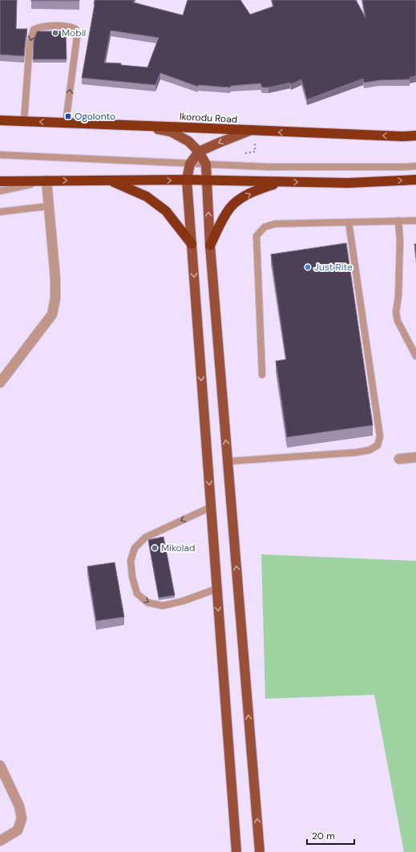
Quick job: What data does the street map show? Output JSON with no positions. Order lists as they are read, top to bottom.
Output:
{
  "streets": {
    "highway": ["Ikorodu Road"]
  },
  "places": {
    "other": ["Mobil", "Just Rite", "Mikolad"],
    "transit": ["Ogolonto"]
  },
  "scale_bar": "20 m"
}
